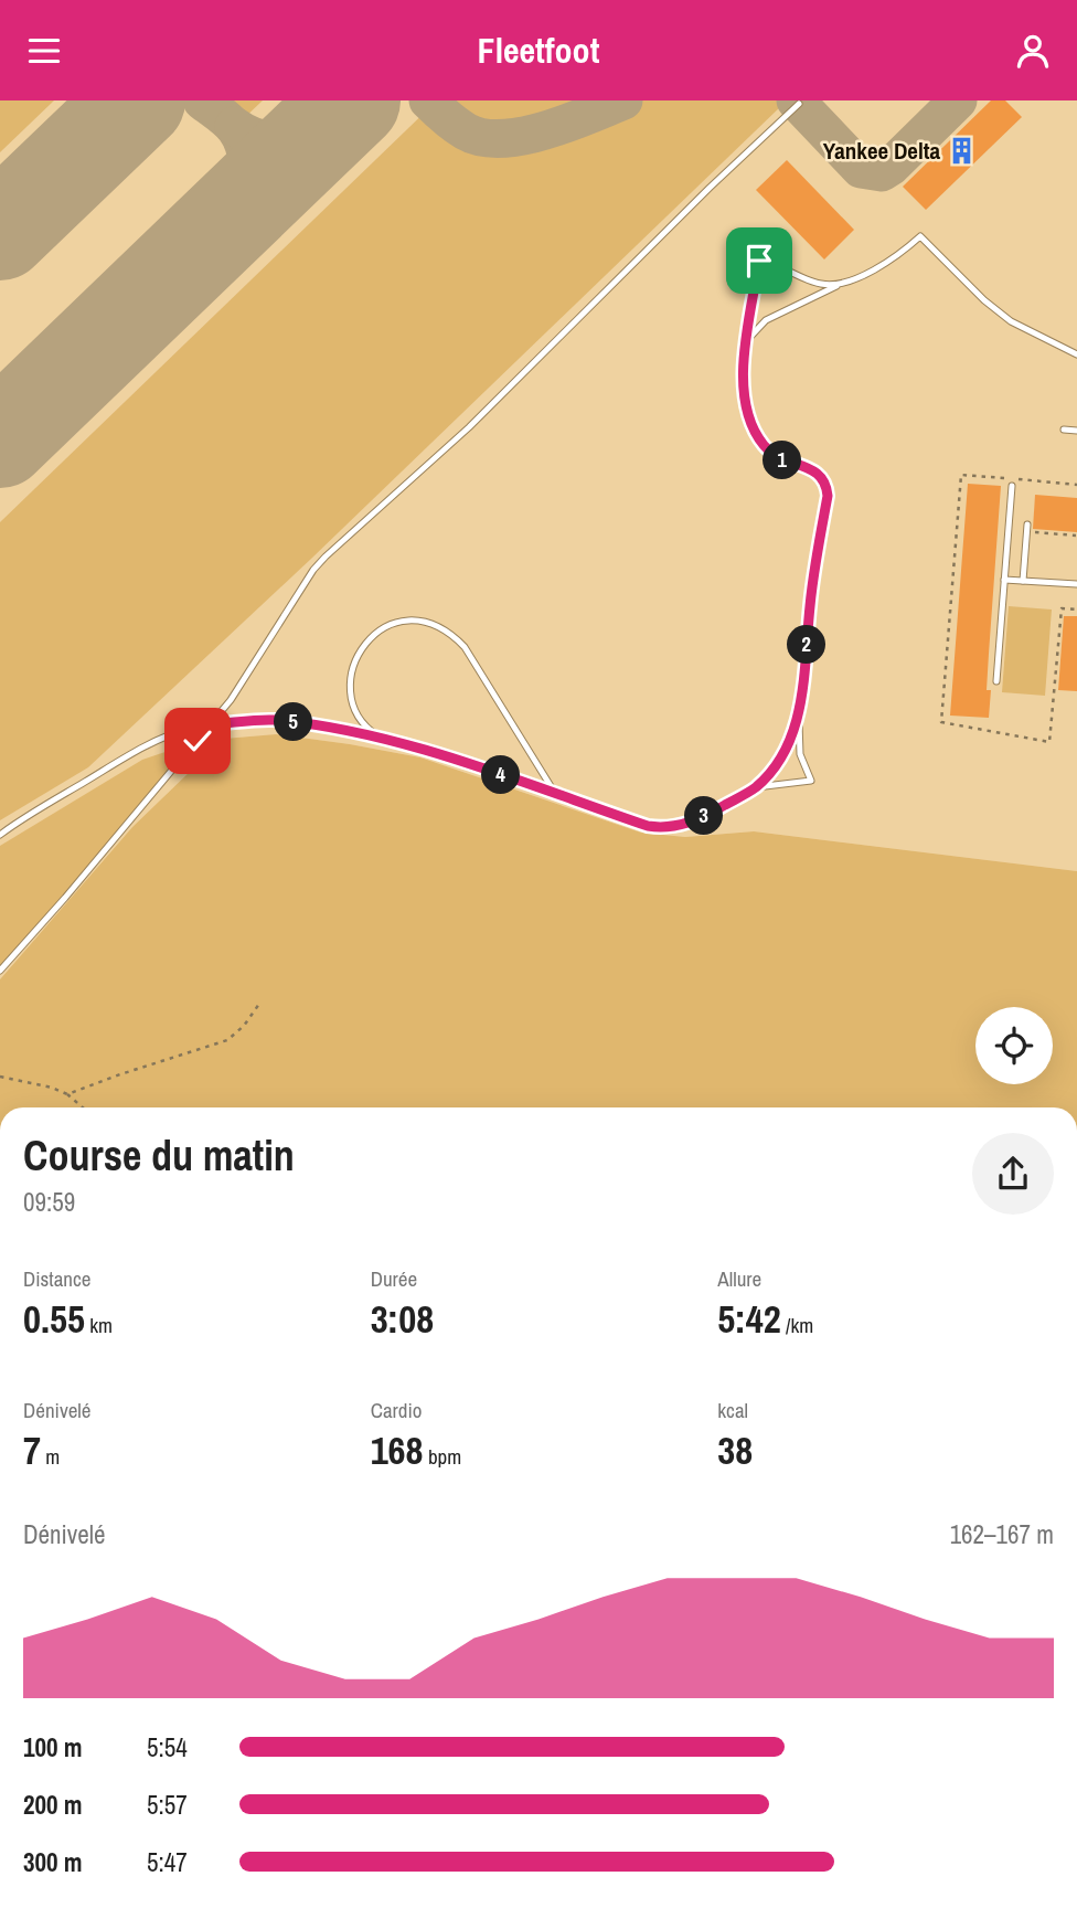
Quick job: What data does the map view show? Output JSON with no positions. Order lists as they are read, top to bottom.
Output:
{
  "places": {
    "building": ["Yankee Delta"]
  },
  "page": {
    "header": "Fleetfoot",
    "pins": [
      "1",
      "2",
      "5",
      "4",
      "3"
    ],
    "heading": ["Course du matin", "09:59"],
    "stats": [
      ["Distance", "0.55 km"],
      ["Durée", "3:08"],
      ["Allure", "5:42 /km"],
      ["Dénivelé", "7 m"],
      ["Cardio", "168 bpm"],
      ["kcal", "38"]
    ],
    "chart": ["Dénivelé", "162–167 m"],
    "list": [
      {
        "name": "100 m",
        "note": "5:54"
      },
      {
        "name": "200 m",
        "note": "5:57"
      },
      {
        "name": "300 m",
        "note": "5:47"
      }
    ]
  }
}
